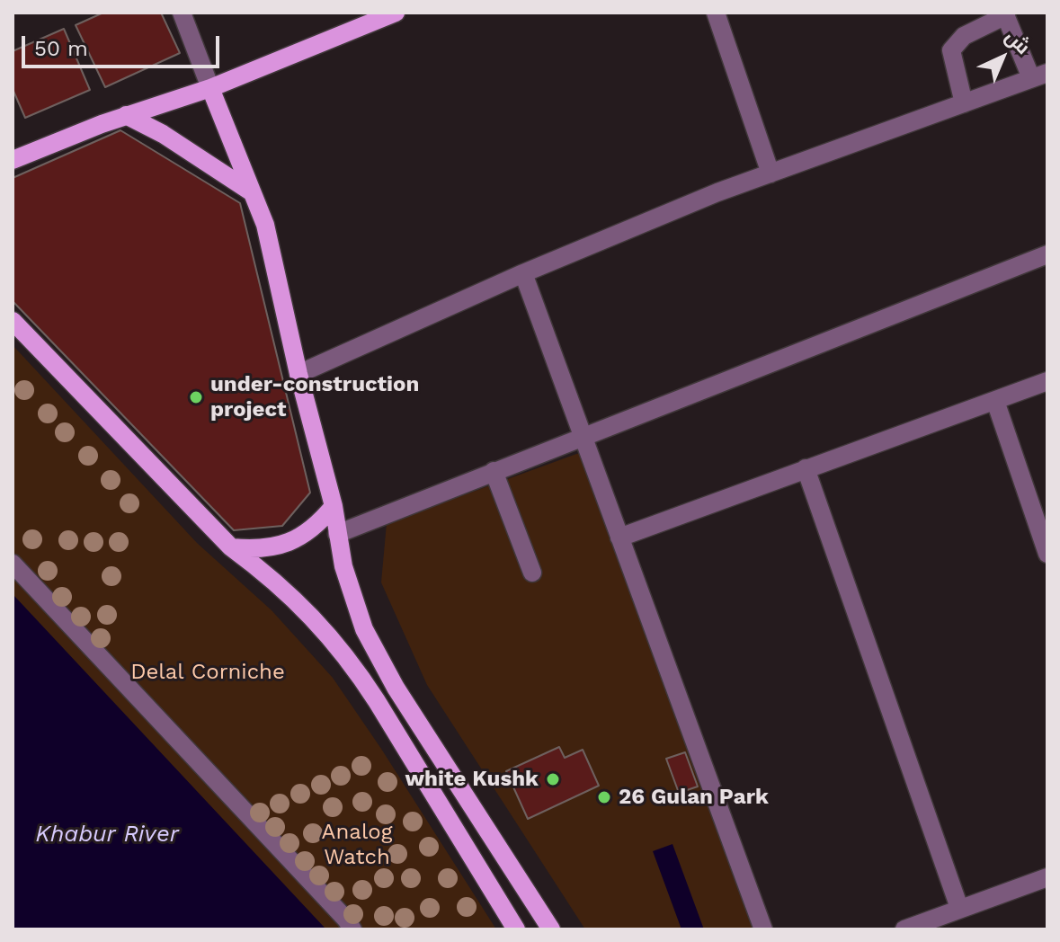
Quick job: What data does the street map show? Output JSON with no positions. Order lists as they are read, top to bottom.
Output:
{
  "water": ["Khabur River"],
  "parks": ["Delal Corniche", "Analog Watch"],
  "places": ["under-construction project", "white Kushk", "26 Gulan Park"],
  "scale_bar": "50 m",
  "north": "top right"
}
